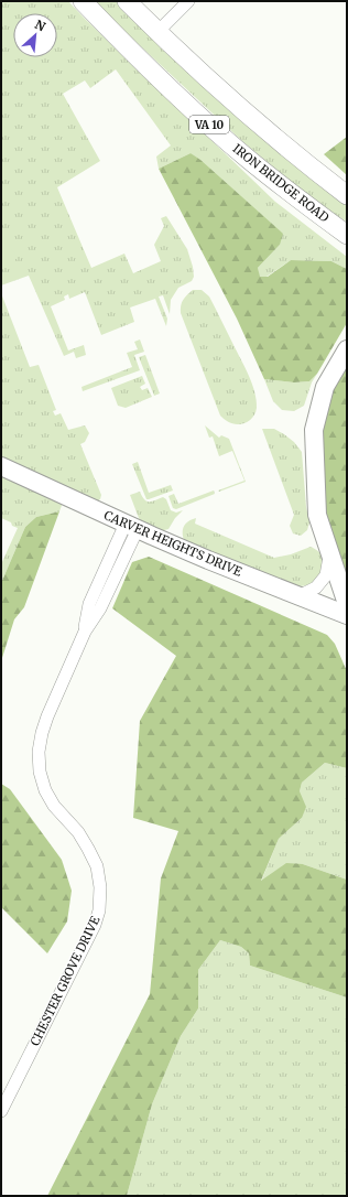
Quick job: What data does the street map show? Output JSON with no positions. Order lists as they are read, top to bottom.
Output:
{
  "streets": {
    "main road": ["VA 10", "IRON BRIDGE ROAD"],
    "street": ["CARVER HEIGHTS DRIVE", "CHESTER GROVE DRIVE"]
  },
  "crossings": [
    ["CARVER HEIGHTS DRIVE", "CHESTER GROVE DRIVE"]
  ],
  "north": "top right"
}
